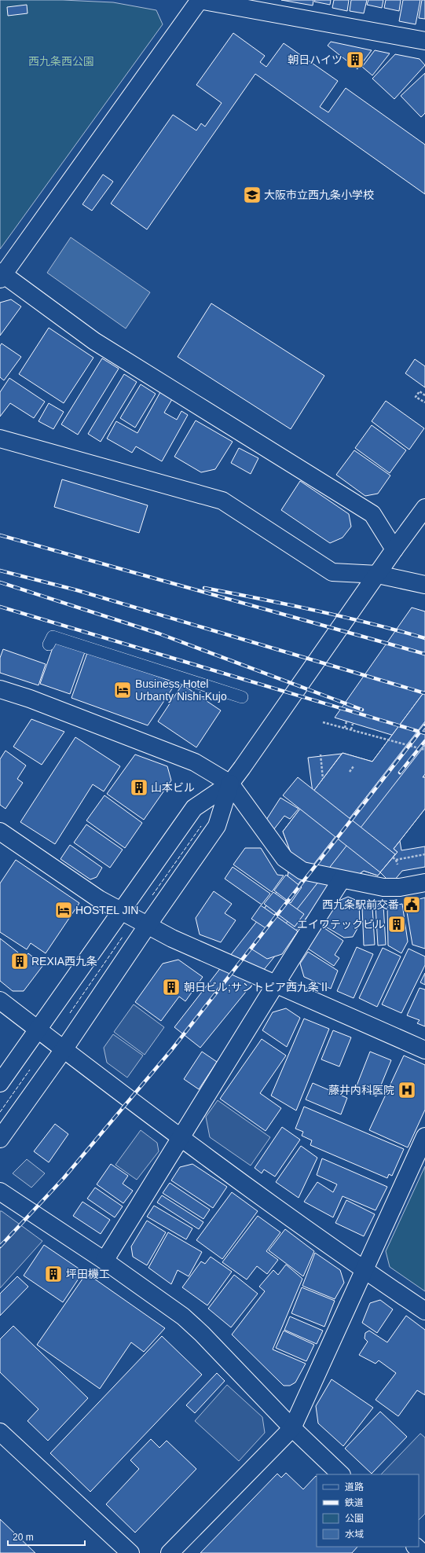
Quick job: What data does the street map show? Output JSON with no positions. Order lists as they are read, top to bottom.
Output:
{
  "parks": ["西九条西公園"],
  "places": {
    "building": [
      "朝日ハイツ",
      "山本ビル",
      "エイワテックビル",
      "REXIA西九条",
      "朝日ビル;サントピア西九条Ⅱ",
      "坪田機工"
    ],
    "school or university": ["大阪市立西九条小学校"],
    "hotel": ["Business Hotel Urbanty Nishi-Kujo", "HOSTEL JIN"],
    "public building": ["西九条駅前交番"],
    "hospital": ["藤井内科医院"]
  },
  "legend": [
    "道路",
    "鉄道",
    "公園",
    "水域"
  ],
  "scale_bar": "20 m"
}
